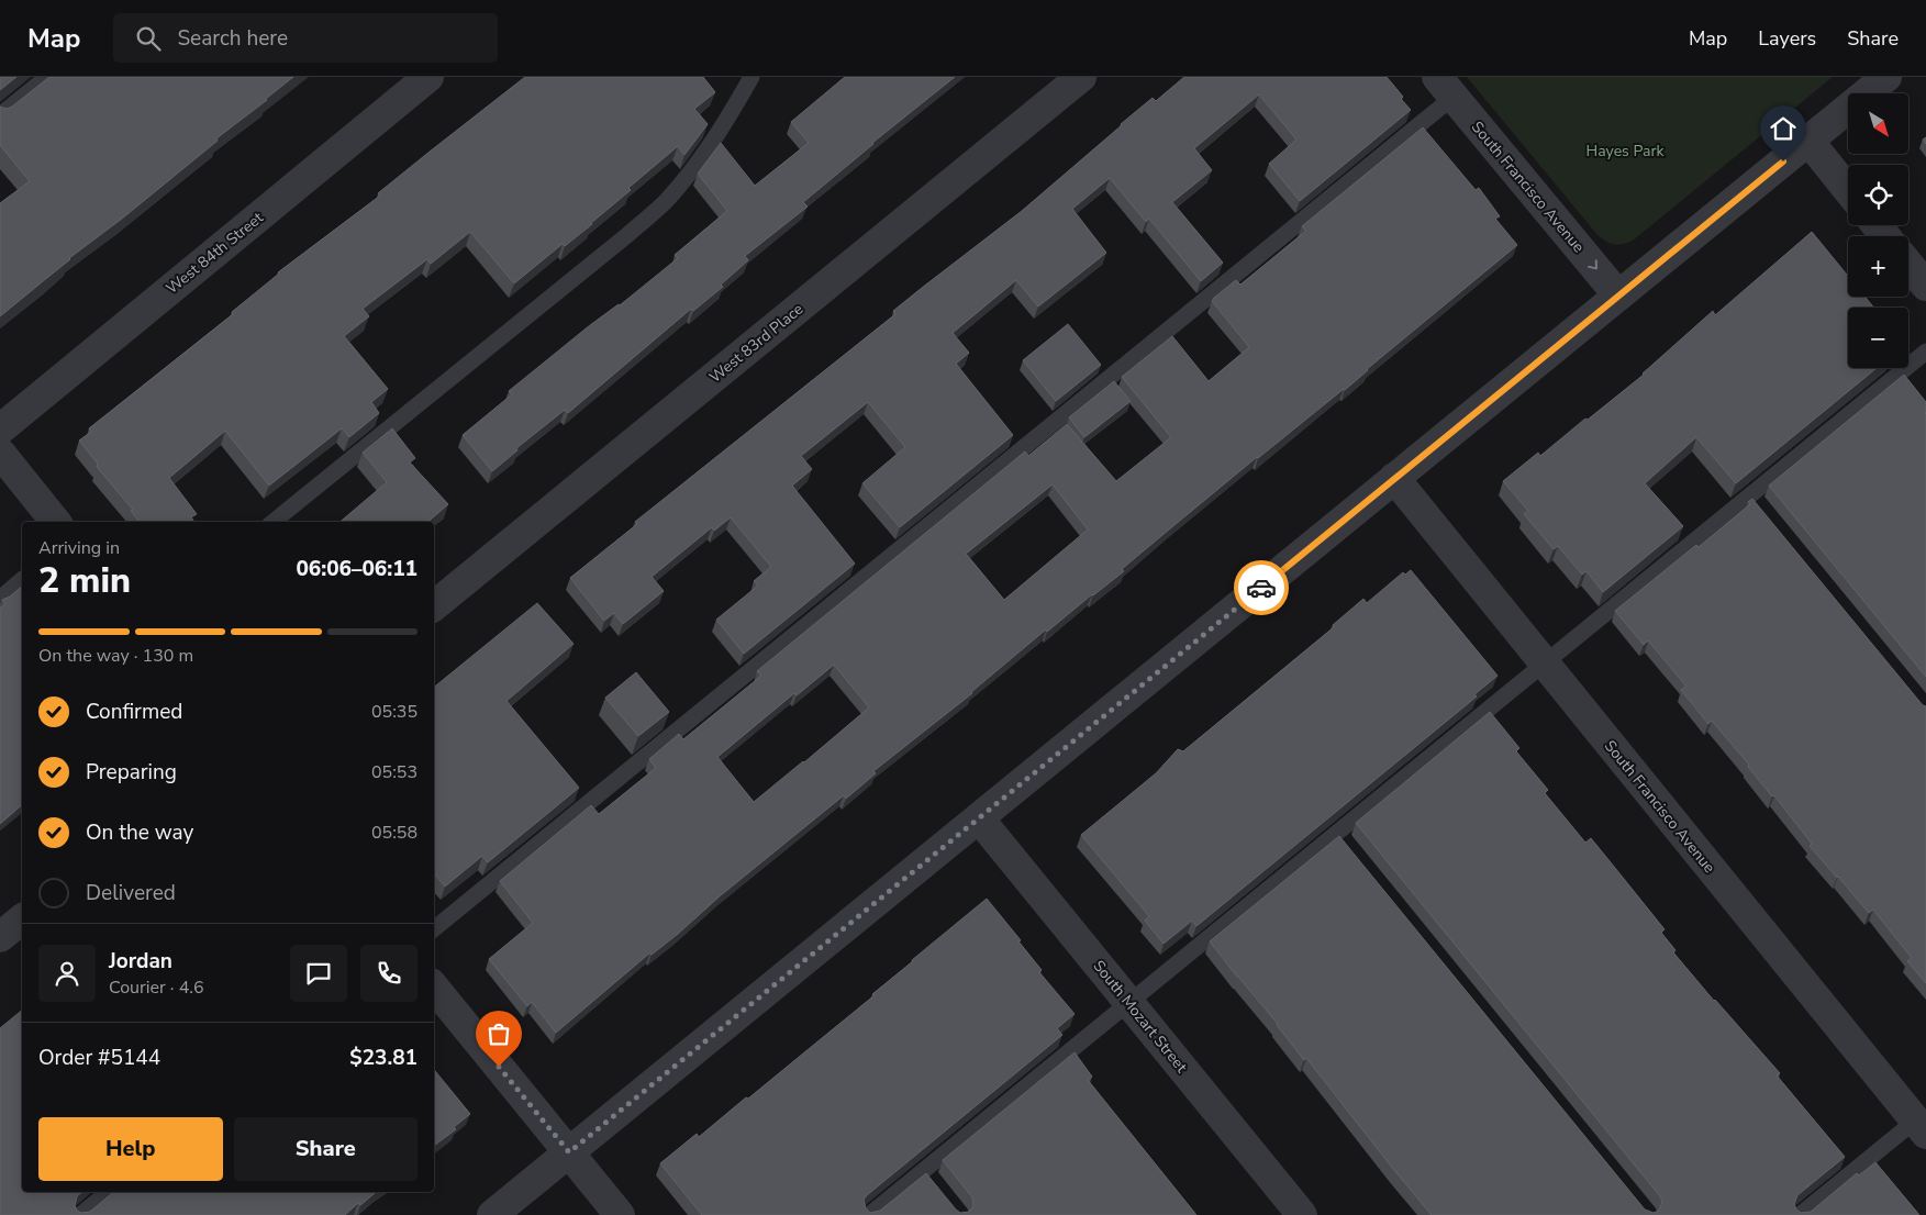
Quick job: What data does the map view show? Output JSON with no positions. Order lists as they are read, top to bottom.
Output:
{
  "streets": {
    "street": [
      "South Francisco Avenue",
      "West 84th Street",
      "West 83rd Place",
      "South Mozart Street"
    ]
  },
  "parks": ["Hayes Park"],
  "north": "bottom right",
  "page": {
    "header": "Map",
    "search": "Search here",
    "nav": ["Map", "Layers", "Share"],
    "map_buttons": ["+", "−"],
    "heading": ["2 min", "Arriving in", "06:06–06:11"],
    "panel": [
      "Jordan",
      "Courier · 4.6",
      "Order #5144",
      "$23.81"
    ],
    "bar": "On the way · 130 m",
    "list": [
      ["Confirmed", "05:35"],
      ["Preparing", "05:53"],
      ["On the way", "05:58"],
      "Delivered"
    ],
    "buttons": ["Help", "Share"]
  }
}
